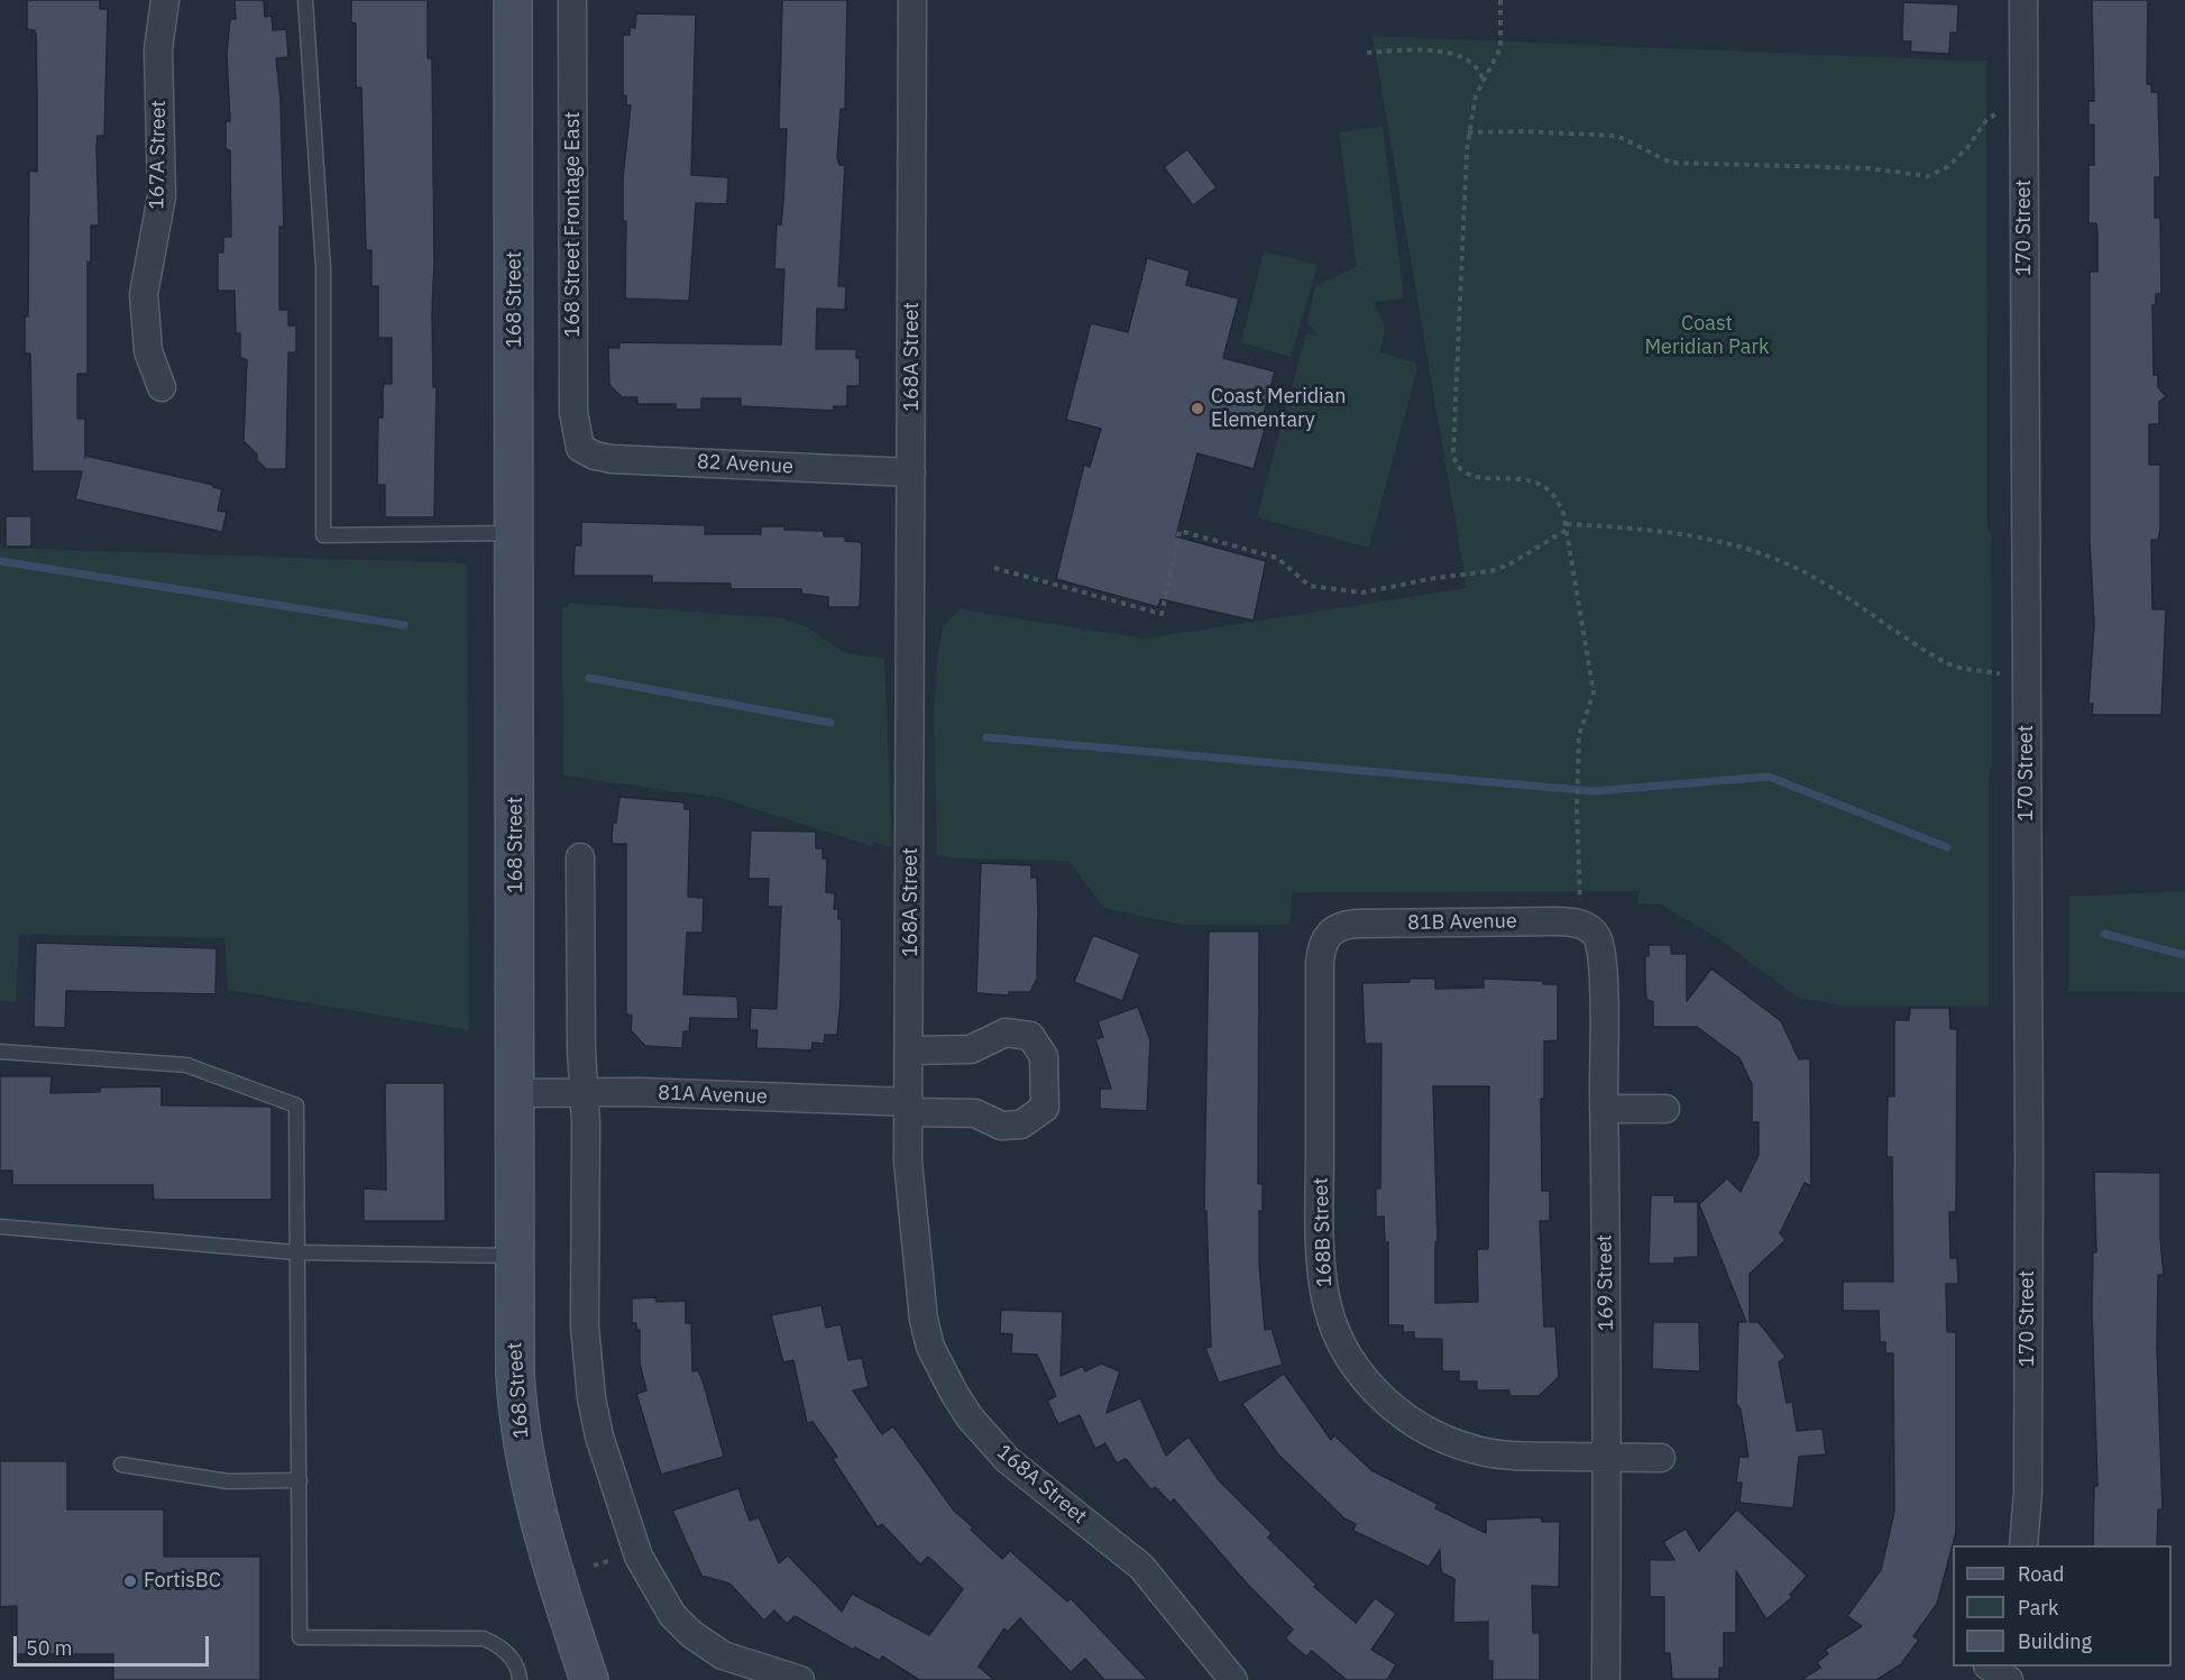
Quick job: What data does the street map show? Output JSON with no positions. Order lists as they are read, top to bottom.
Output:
{
  "streets": {
    "main road": ["168 Street"],
    "street": [
      "167A Street",
      "168 Street Frontage East",
      "170 Street",
      "168A Street",
      "82 Avenue",
      "81B Avenue",
      "81A Avenue",
      "168B Street",
      "169 Street"
    ]
  },
  "crossings": [
    ["168 Street Frontage East", "82 Avenue"],
    ["168 Street", "81A Avenue"],
    ["168A Street", "82 Avenue"],
    ["168A Street", "81A Avenue"],
    ["81B Avenue", "168B Street"],
    ["81B Avenue", "169 Street"],
    ["168B Street", "169 Street"]
  ],
  "parks": ["Coast Meridian Park"],
  "places": ["Coast Meridian Elementary", "FortisBC"],
  "legend": ["Road", "Park", "Building"],
  "scale_bar": "50 m"
}
